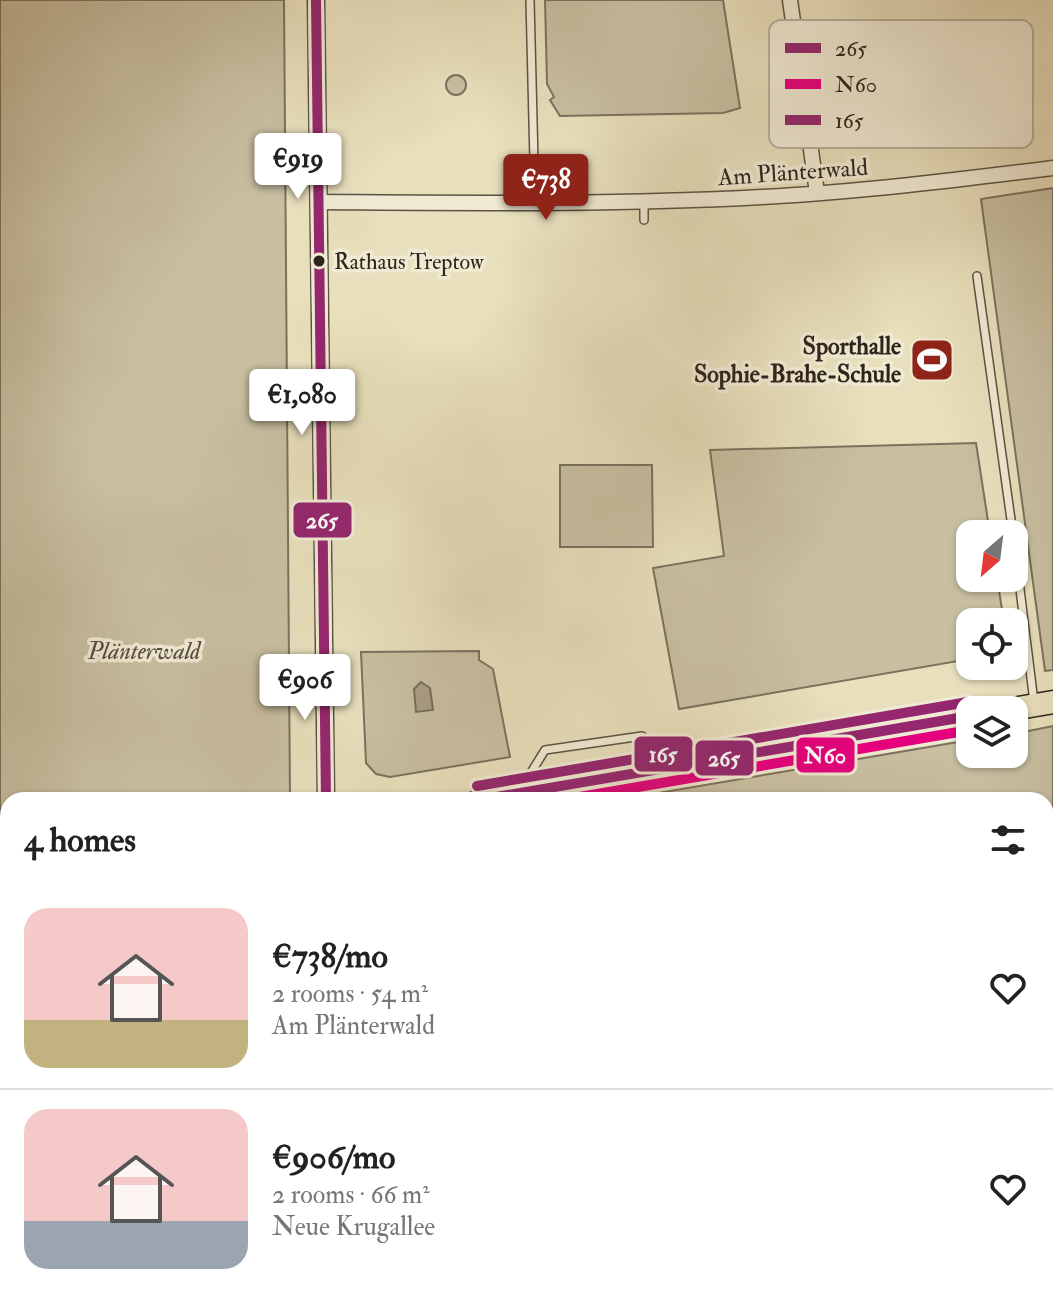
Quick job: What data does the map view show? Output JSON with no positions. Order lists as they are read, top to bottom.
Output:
{
  "streets": {
    "street": ["Am Plänterwald"]
  },
  "parks": ["Plänterwald"],
  "places": {
    "other": ["Rathaus Treptow"],
    "sports": ["Sporthalle Sophie-Brahe-Schule"]
  },
  "lines": ["transit line 265", "transit line 165", "transit line N60"],
  "legend": ["265", "N60", "165"],
  "north": "bottom left",
  "page": {
    "price": [
      "€919",
      "€738",
      "€1,080",
      "€906"
    ],
    "heading": "4 homes",
    "list": [
      {
        "name": "€738/mo",
        "note": "2 rooms · 54 m² · Am Plänterwald"
      },
      {
        "name": "€906/mo",
        "note": "2 rooms · 66 m² · Neue Krugallee"
      }
    ]
  }
}
